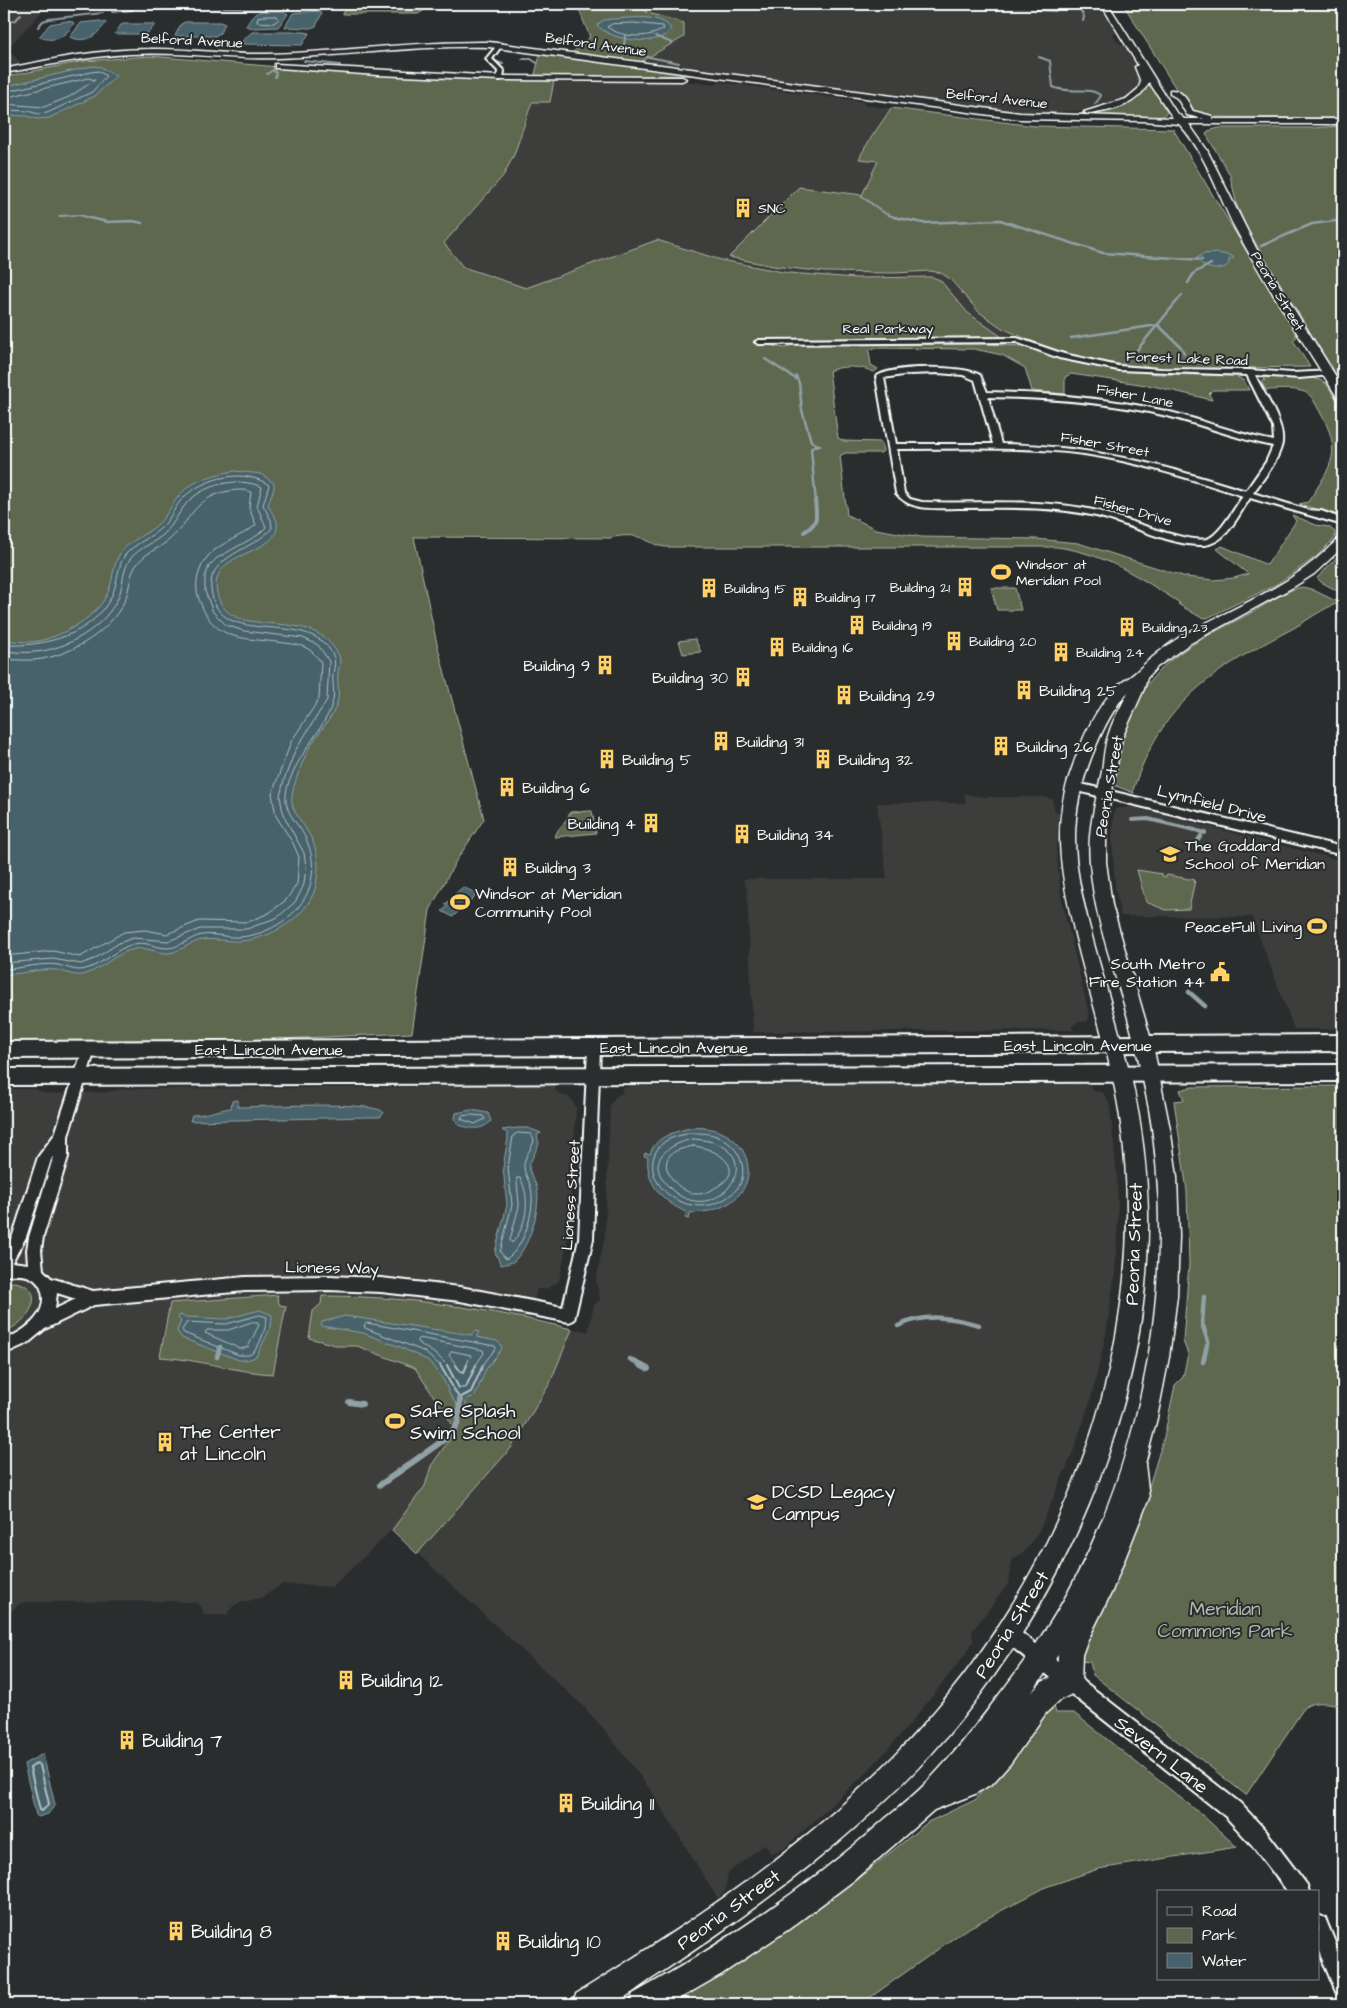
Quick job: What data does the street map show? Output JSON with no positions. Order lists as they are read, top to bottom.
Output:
{
  "streets": {
    "main road": ["Belford Avenue", "Peoria Street", "East Lincoln Avenue"],
    "street": [
      "Real Parkway",
      "Forest Lake Road",
      "Fisher Lane",
      "Fisher Street",
      "Fisher Drive",
      "Lynnfield Drive",
      "Lioness Street",
      "Lioness Way",
      "Severn Lane"
    ]
  },
  "crossings": [
    ["Peoria Street", "Forest Lake Road"],
    ["Peoria Street", "Lynnfield Drive"],
    ["Peoria Street", "East Lincoln Avenue"],
    ["Peoria Street", "Severn Lane"],
    ["Real Parkway", "Forest Lake Road"],
    ["Fisher Lane", "Fisher Drive"],
    ["Fisher Street", "Fisher Drive"],
    ["East Lincoln Avenue", "Lioness Street"],
    ["Lioness Street", "Lioness Way"]
  ],
  "parks": ["Meridian Commons Park"],
  "places": {
    "building": [
      "SNC",
      "Building 21",
      "Building 15",
      "Building 17",
      "Building 19",
      "Building 23",
      "Building 20",
      "Building 16",
      "Building 24",
      "Building 9",
      "Building 30",
      "Building 25",
      "Building 29",
      "Building 31",
      "Building 26",
      "Building 5",
      "Building 32",
      "Building 6",
      "Building 4",
      "Building 34",
      "Building 3",
      "The Center at Lincoln",
      "Building 12",
      "Building 7",
      "Building 11",
      "Building 8",
      "Building 10"
    ],
    "sports": [
      "Windsor at Meridian Pool",
      "Windsor at Meridian Community Pool",
      "PeaceFull Living",
      "Safe Splash Swim School"
    ],
    "school or university": ["The Goddard School of Meridian", "DCSD Legacy Campus"],
    "public building": ["South Metro Fire Station 44"]
  },
  "legend": ["Road", "Park", "Water"]
}
